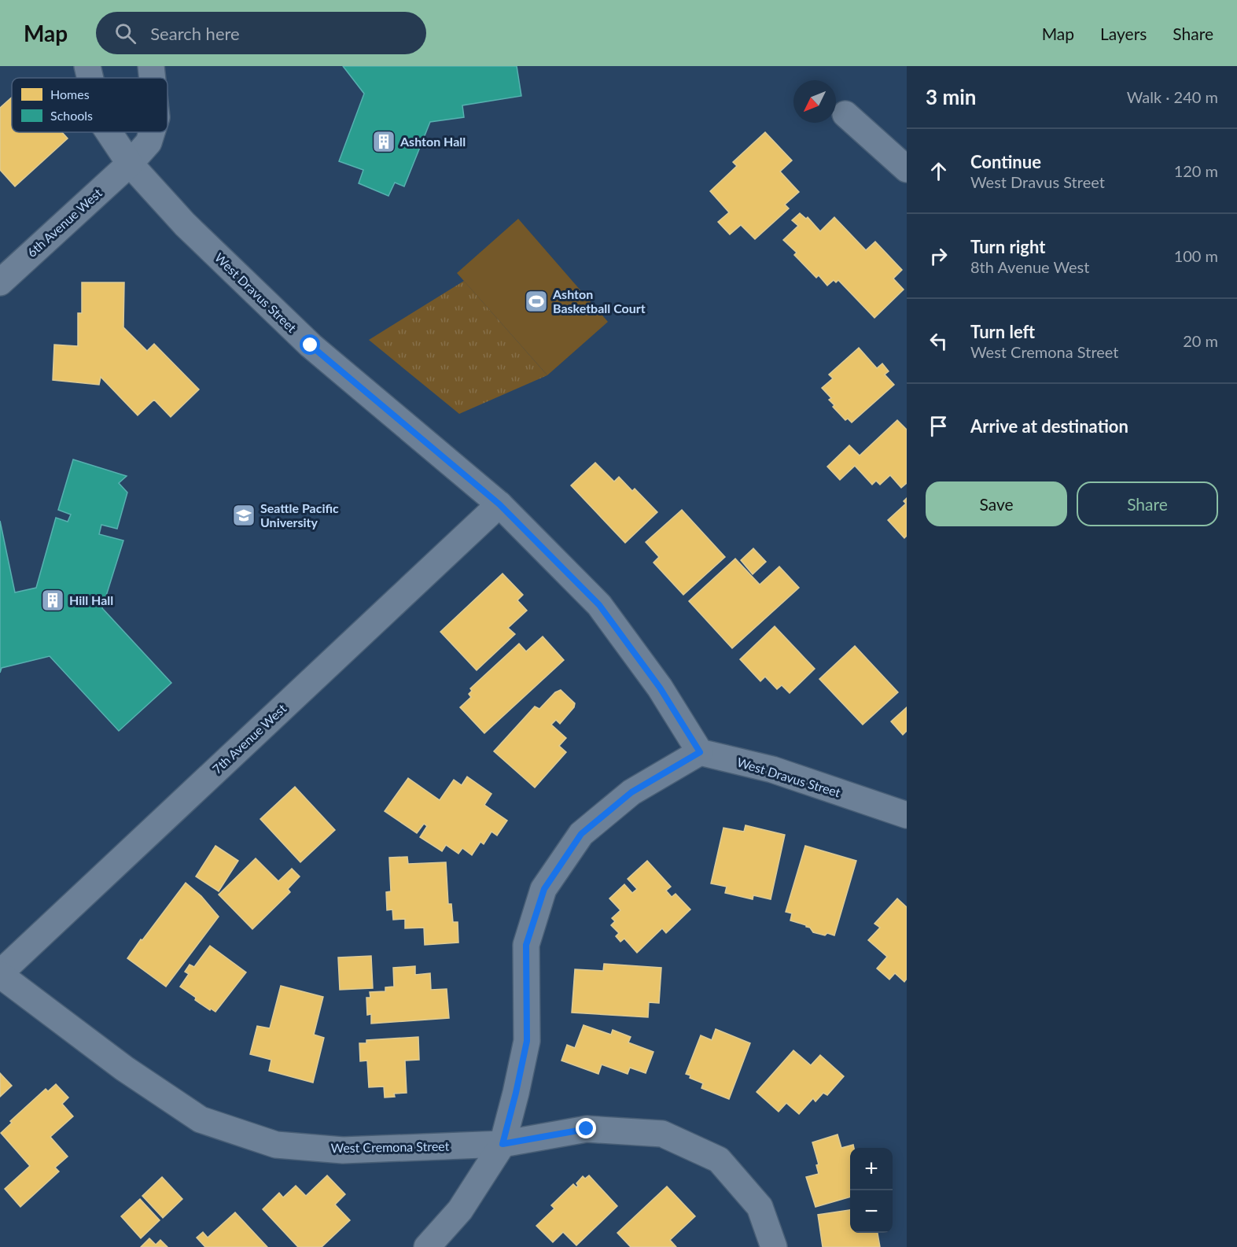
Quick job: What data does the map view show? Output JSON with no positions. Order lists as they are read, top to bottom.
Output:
{
  "streets": {
    "street": [
      "6th Avenue West",
      "West Dravus Street",
      "7th Avenue West",
      "West Cremona Street"
    ]
  },
  "crossings": [
    ["6th Avenue West", "West Dravus Street"],
    ["West Dravus Street", "7th Avenue West"],
    ["7th Avenue West", "West Cremona Street"]
  ],
  "places": {
    "building": ["Ashton Hall", "Hill Hall"],
    "sports": ["Ashton Basketball Court"],
    "school or university": ["Seattle Pacific University"]
  },
  "legend": ["Homes", "Schools"],
  "north": "bottom left",
  "page": {
    "header": "Map",
    "search": "Search here",
    "nav": ["Map", "Layers", "Share"],
    "heading": ["3 min", "Walk · 240 m"],
    "list": [
      ["Continue", "West Dravus Street", "120 m"],
      ["Turn right", "8th Avenue West", "100 m"],
      ["Turn left", "West Cremona Street", "20 m"],
      "Arrive at destination"
    ],
    "buttons": ["Save", "Share"],
    "map_buttons": ["+", "−"]
  }
}
